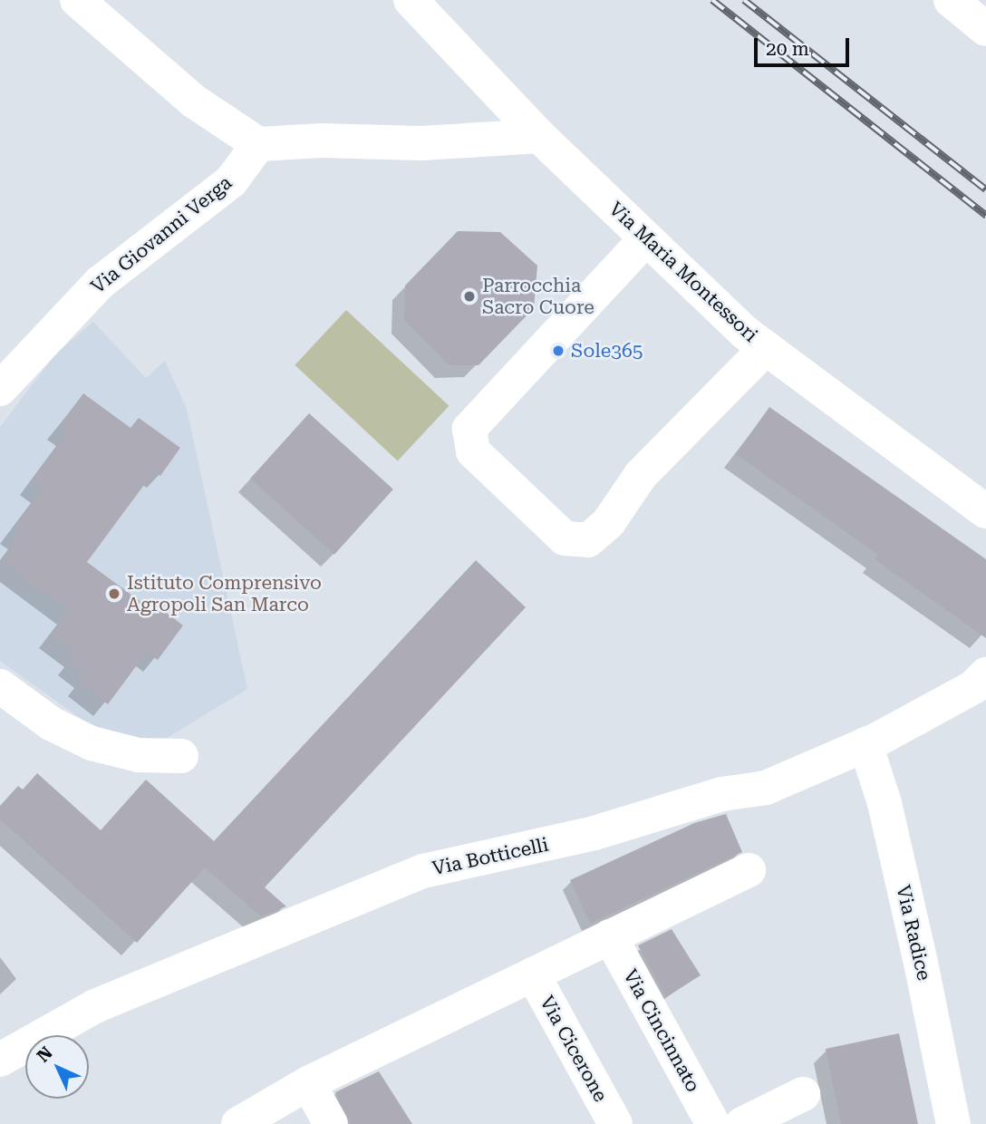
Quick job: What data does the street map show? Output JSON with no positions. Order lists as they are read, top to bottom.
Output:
{
  "streets": {
    "street": [
      "Via Giovanni Verga",
      "Via Maria Montessori",
      "Via Botticelli",
      "Via Radice",
      "Via Cincinnato",
      "Via Cicerone"
    ]
  },
  "crossings": [
    ["Via Botticelli", "Via Radice"]
  ],
  "places": ["Parrocchia Sacro Cuore", "Sole365", "Istituto Comprensivo Agropoli San Marco"],
  "scale_bar": "20 m",
  "north": "top left"
}
